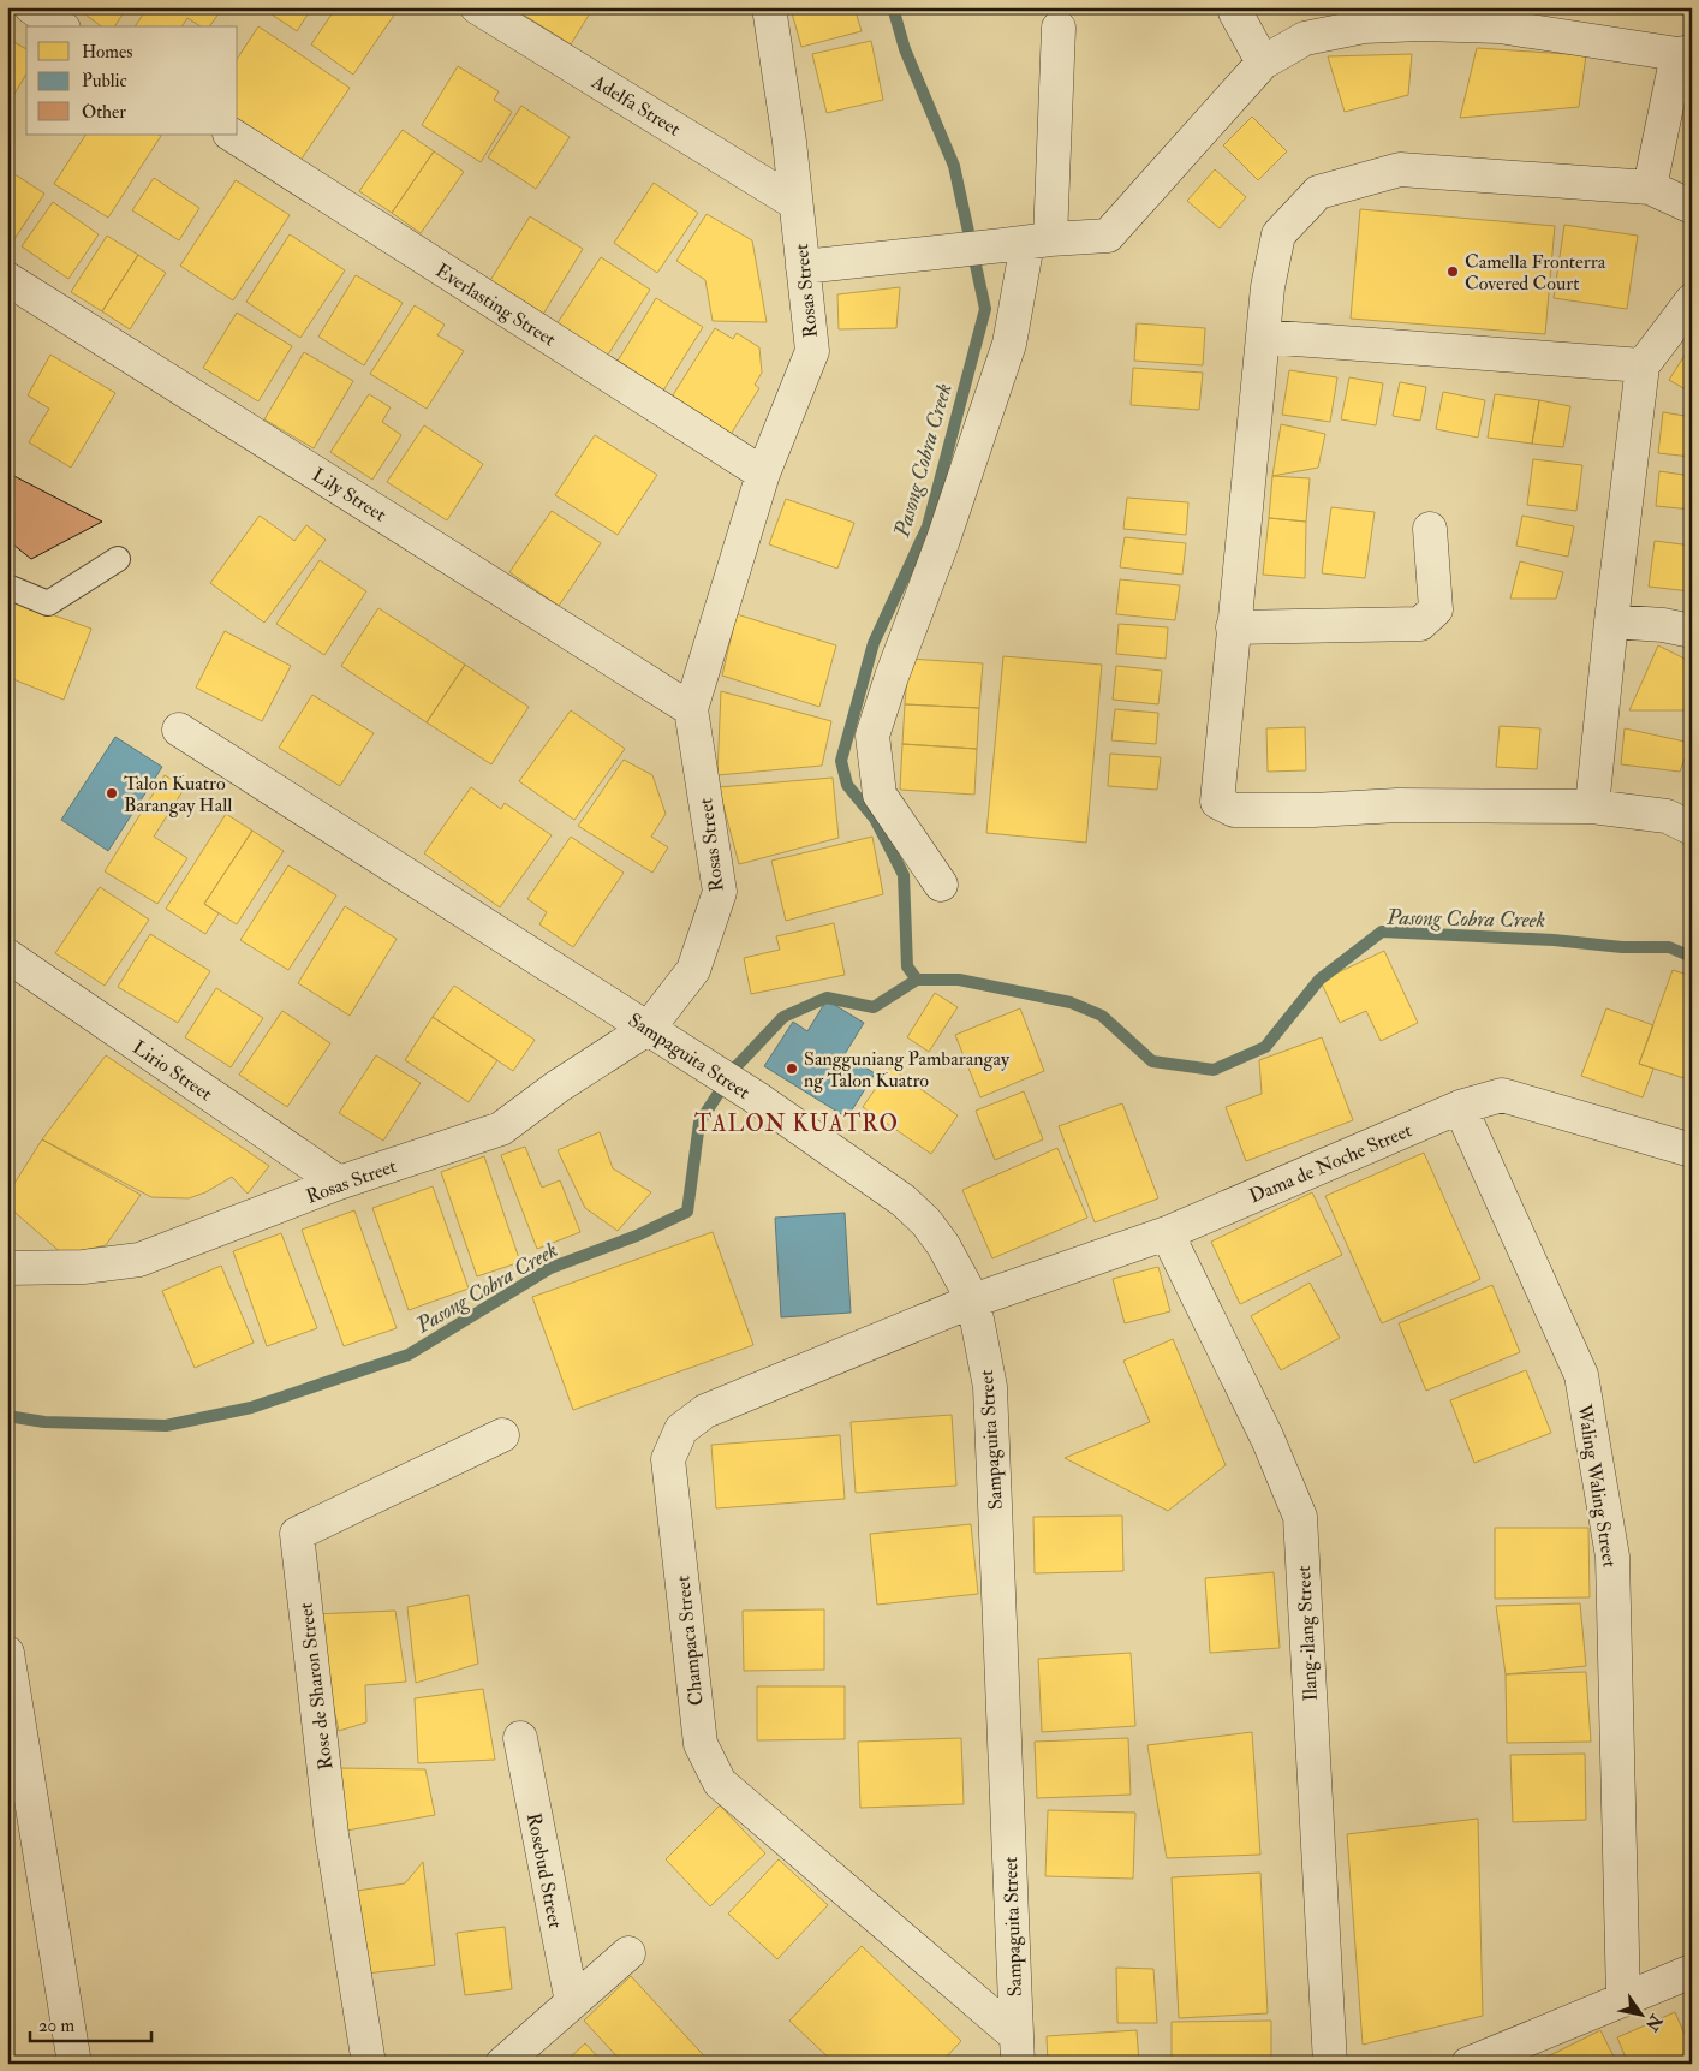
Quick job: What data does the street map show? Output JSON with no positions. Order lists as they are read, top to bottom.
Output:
{
  "streets": {
    "street": [
      "Adelfa Street",
      "Rosas Street",
      "Everlasting Street",
      "Lily Street",
      "Sampaguita Street",
      "Lirio Street",
      "Dama de Noche Street",
      "Waling Waling Street",
      "Ilang-ilang Street",
      "Champaca Street",
      "Rose de Sharon Street",
      "Rosebud Street"
    ]
  },
  "crossings": [
    ["Adelfa Street", "Rosas Street"],
    ["Rosas Street", "Everlasting Street"],
    ["Rosas Street", "Lily Street"],
    ["Rosas Street", "Sampaguita Street"],
    ["Rosas Street", "Lirio Street"],
    ["Sampaguita Street", "Dama de Noche Street"],
    ["Sampaguita Street", "Champaca Street"],
    ["Dama de Noche Street", "Waling Waling Street"],
    ["Dama de Noche Street", "Ilang-ilang Street"],
    ["Dama de Noche Street", "Champaca Street"]
  ],
  "districts": ["TALON KUATRO"],
  "water": ["Pasong Cobra Creek"],
  "places": ["Camella Fronterra Covered Court", "Talon Kuatro Barangay Hall", "Sangguniang Pambarangay ng Talon Kuatro"],
  "legend": ["Homes", "Public", "Other"],
  "scale_bar": "20 m",
  "north": "bottom right"
}
